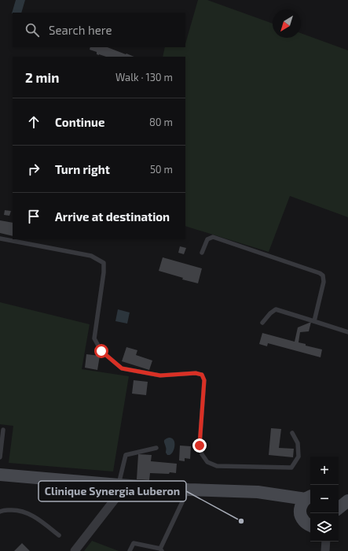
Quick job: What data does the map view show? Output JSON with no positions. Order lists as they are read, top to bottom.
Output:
{
  "places": ["Clinique Synergia Luberon"],
  "north": "bottom left",
  "page": {
    "search": "Search here",
    "heading": ["2 min", "Walk · 130 m"],
    "list": [
      ["Continue", "80 m"],
      ["Turn right", "50 m"],
      "Arrive at destination"
    ],
    "map_buttons": ["+", "−"]
  }
}
